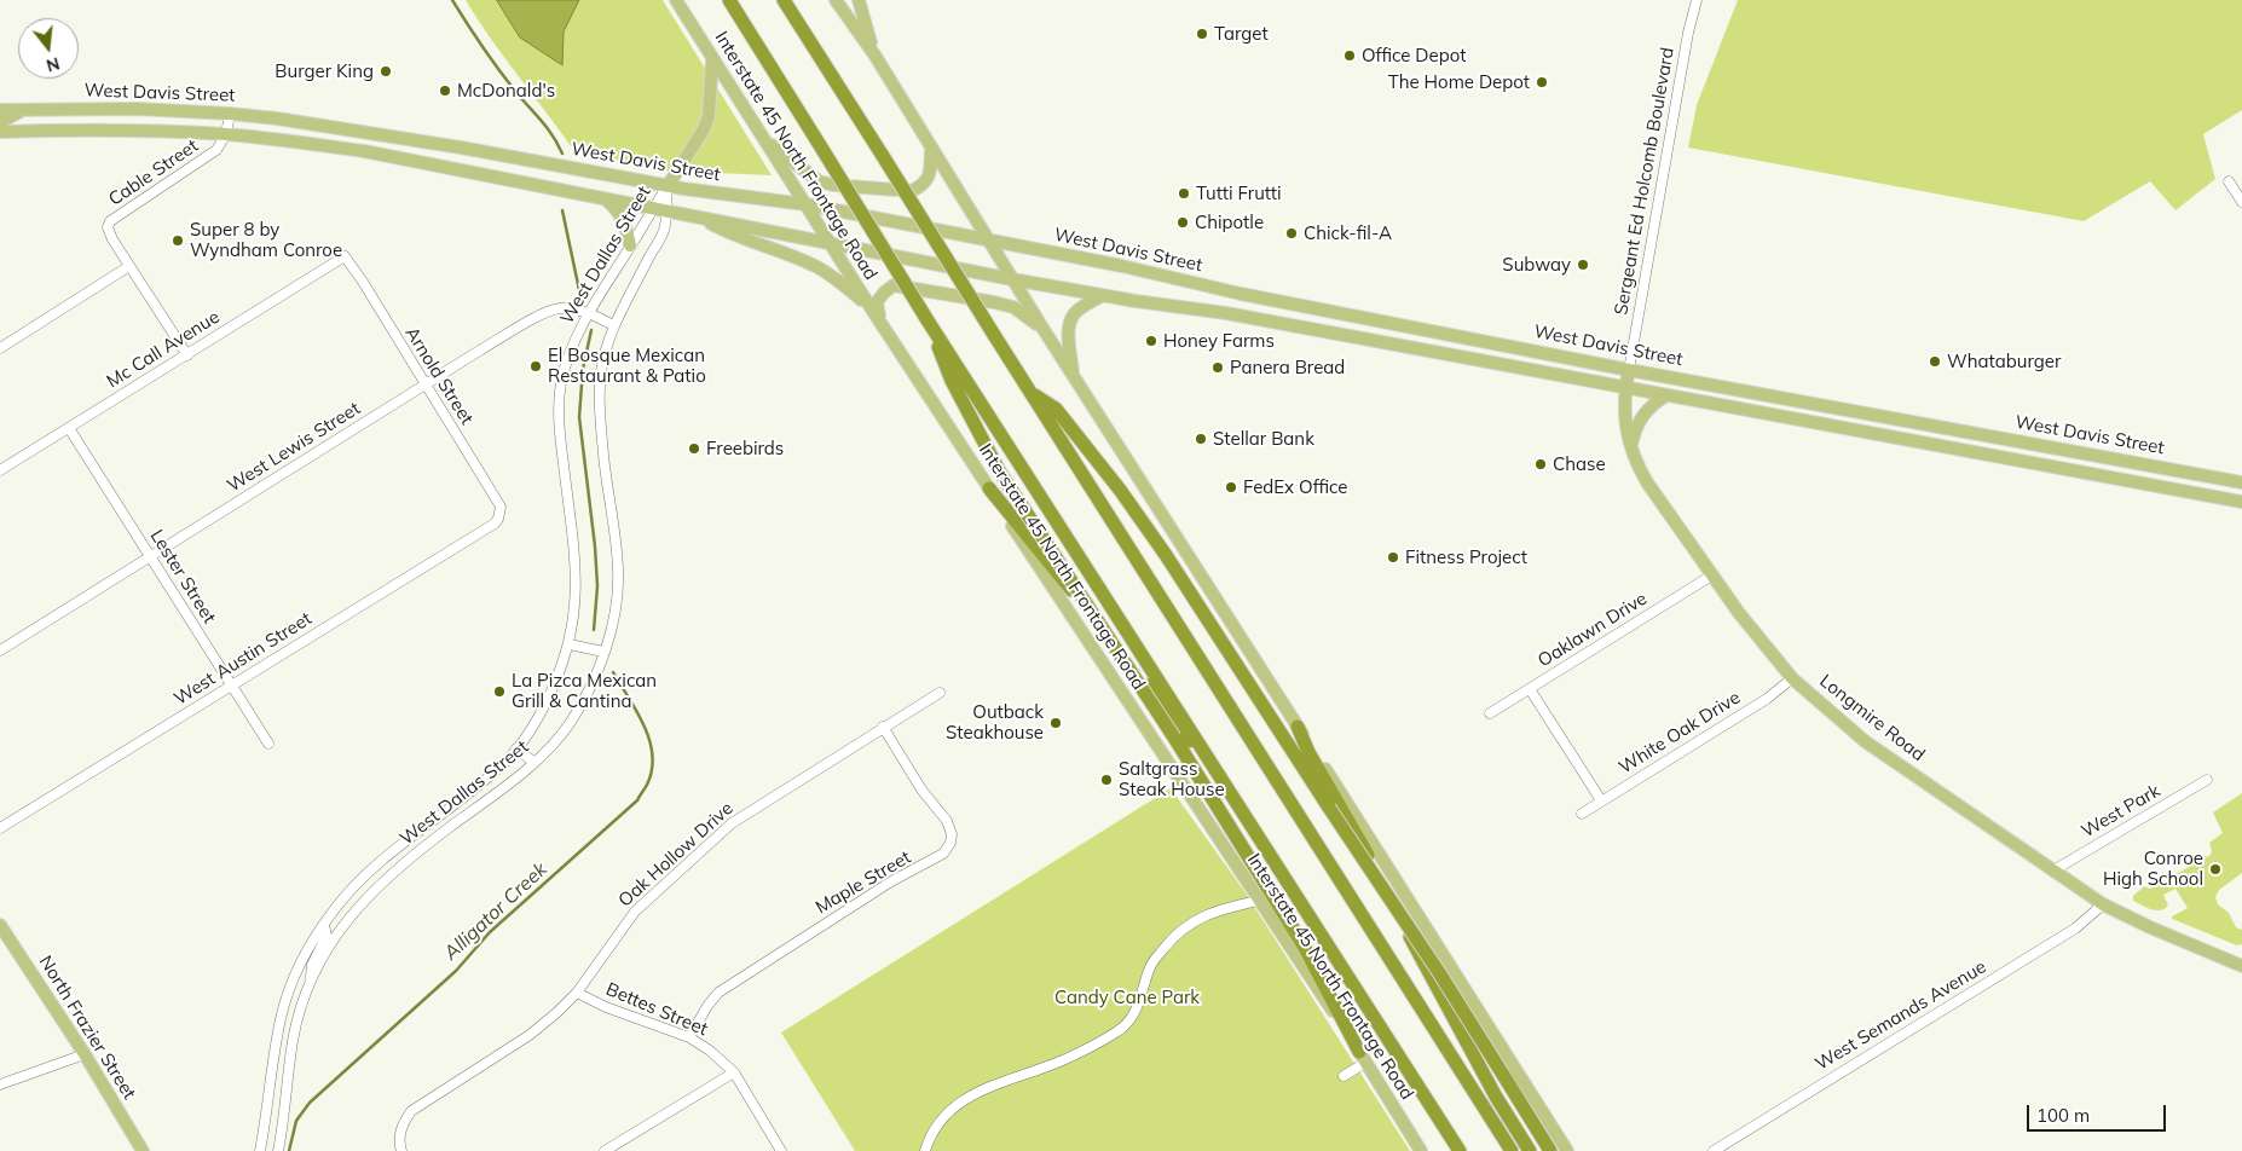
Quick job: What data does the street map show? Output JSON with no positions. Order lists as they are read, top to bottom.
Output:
{
  "streets": {
    "main road": [
      "West Davis Street",
      "Interstate 45 North Frontage Road",
      "Longmire Road",
      "North Frazier Street"
    ],
    "street": [
      "Cable Street",
      "Sergeant Ed Holcomb Boulevard",
      "West Dallas Street",
      "Mc Call Avenue",
      "Arnold Street",
      "West Lewis Street",
      "Lester Street",
      "Oaklawn Drive",
      "West Austin Street",
      "White Oak Drive",
      "West Park",
      "Oak Hollow Drive",
      "Maple Street",
      "Bettes Street",
      "West Semands Avenue"
    ]
  },
  "crossings": [
    ["West Davis Street", "Interstate 45 North Frontage Road"],
    ["West Davis Street", "Cable Street"],
    ["West Davis Street", "Sergeant Ed Holcomb Boulevard"],
    ["West Davis Street", "West Dallas Street"],
    ["West Davis Street", "Longmire Road"],
    ["Sergeant Ed Holcomb Boulevard", "Longmire Road"],
    ["West Dallas Street", "West Lewis Street"],
    ["Mc Call Avenue", "Arnold Street"],
    ["Mc Call Avenue", "Lester Street"],
    ["Arnold Street", "West Lewis Street"],
    ["Arnold Street", "West Austin Street"],
    ["West Lewis Street", "Lester Street"],
    ["Lester Street", "West Austin Street"],
    ["Oaklawn Drive", "Longmire Road"],
    ["Longmire Road", "White Oak Drive"],
    ["Longmire Road", "West Park"],
    ["Longmire Road", "West Semands Avenue"],
    ["Oak Hollow Drive", "Maple Street"],
    ["Oak Hollow Drive", "Bettes Street"],
    ["Maple Street", "Bettes Street"]
  ],
  "water": ["Alligator Creek"],
  "parks": ["Candy Cane Park"],
  "places": [
    "Target",
    "Office Depot",
    "Burger King",
    "The Home Depot",
    "McDonald's",
    "Tutti Frutti",
    "Chipotle",
    "Chick-fil-A",
    "Super 8 by Wyndham Conroe",
    "Subway",
    "Honey Farms",
    "Whataburger",
    "El Bosque Mexican Restaurant & Patio",
    "Panera Bread",
    "Stellar Bank",
    "Freebirds",
    "Chase",
    "FedEx Office",
    "Fitness Project",
    "La Pizca Mexican Grill & Cantina",
    "Outback Steakhouse",
    "Saltgrass Steak House",
    "Conroe High School"
  ],
  "scale_bar": "100 m",
  "north": "bottom"
}
